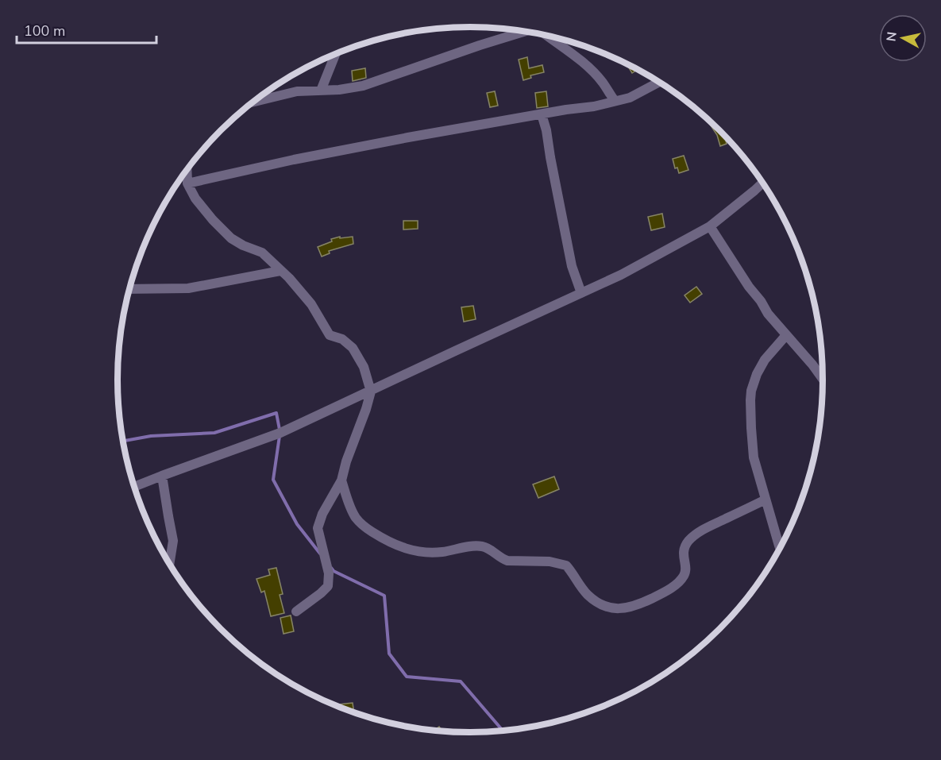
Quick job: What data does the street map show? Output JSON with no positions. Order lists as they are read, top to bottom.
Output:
{
  "scale_bar": "100 m",
  "north": "left"
}
